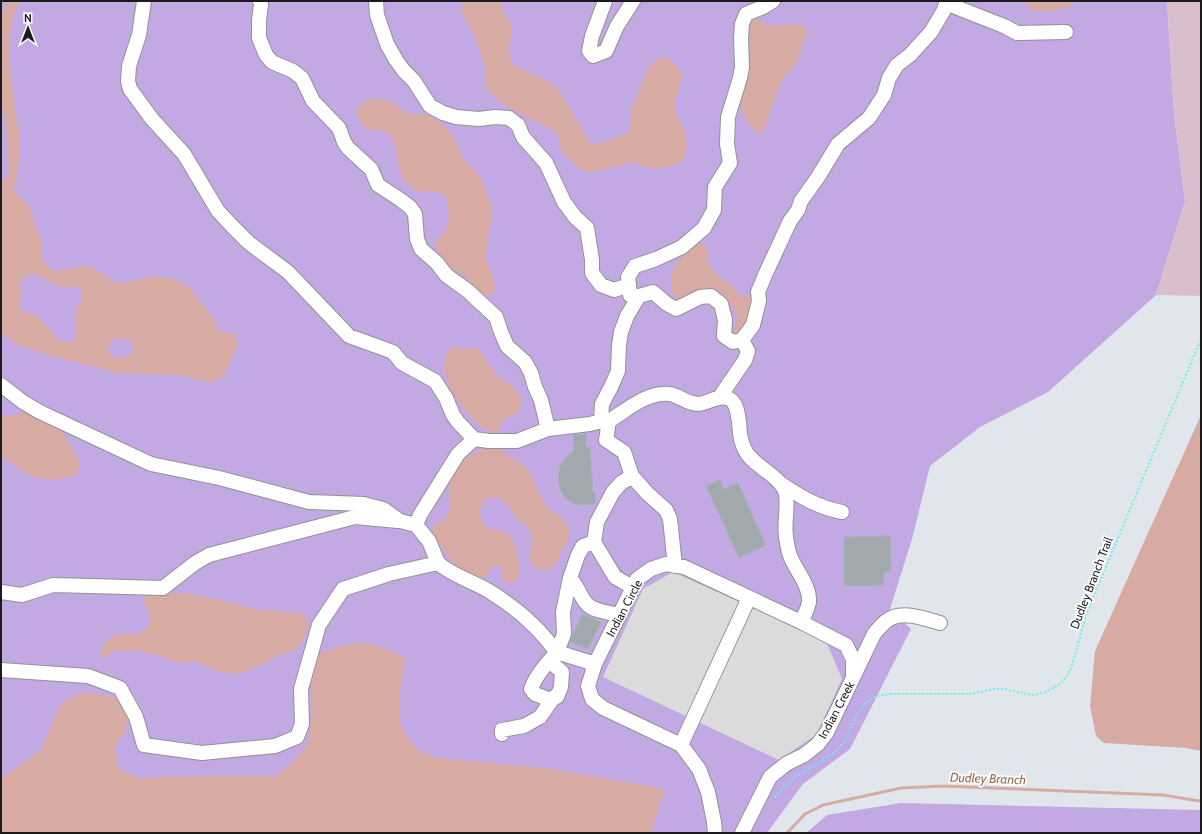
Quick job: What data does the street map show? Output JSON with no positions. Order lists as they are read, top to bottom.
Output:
{
  "streets": {
    "lane": ["Indian Circle", "Indian Creek"],
    "path": ["Dudley Branch Trail"]
  },
  "crossings": [
    ["Indian Circle", "Indian Creek"]
  ],
  "water": ["Dudley Branch"],
  "north": "top"
}
